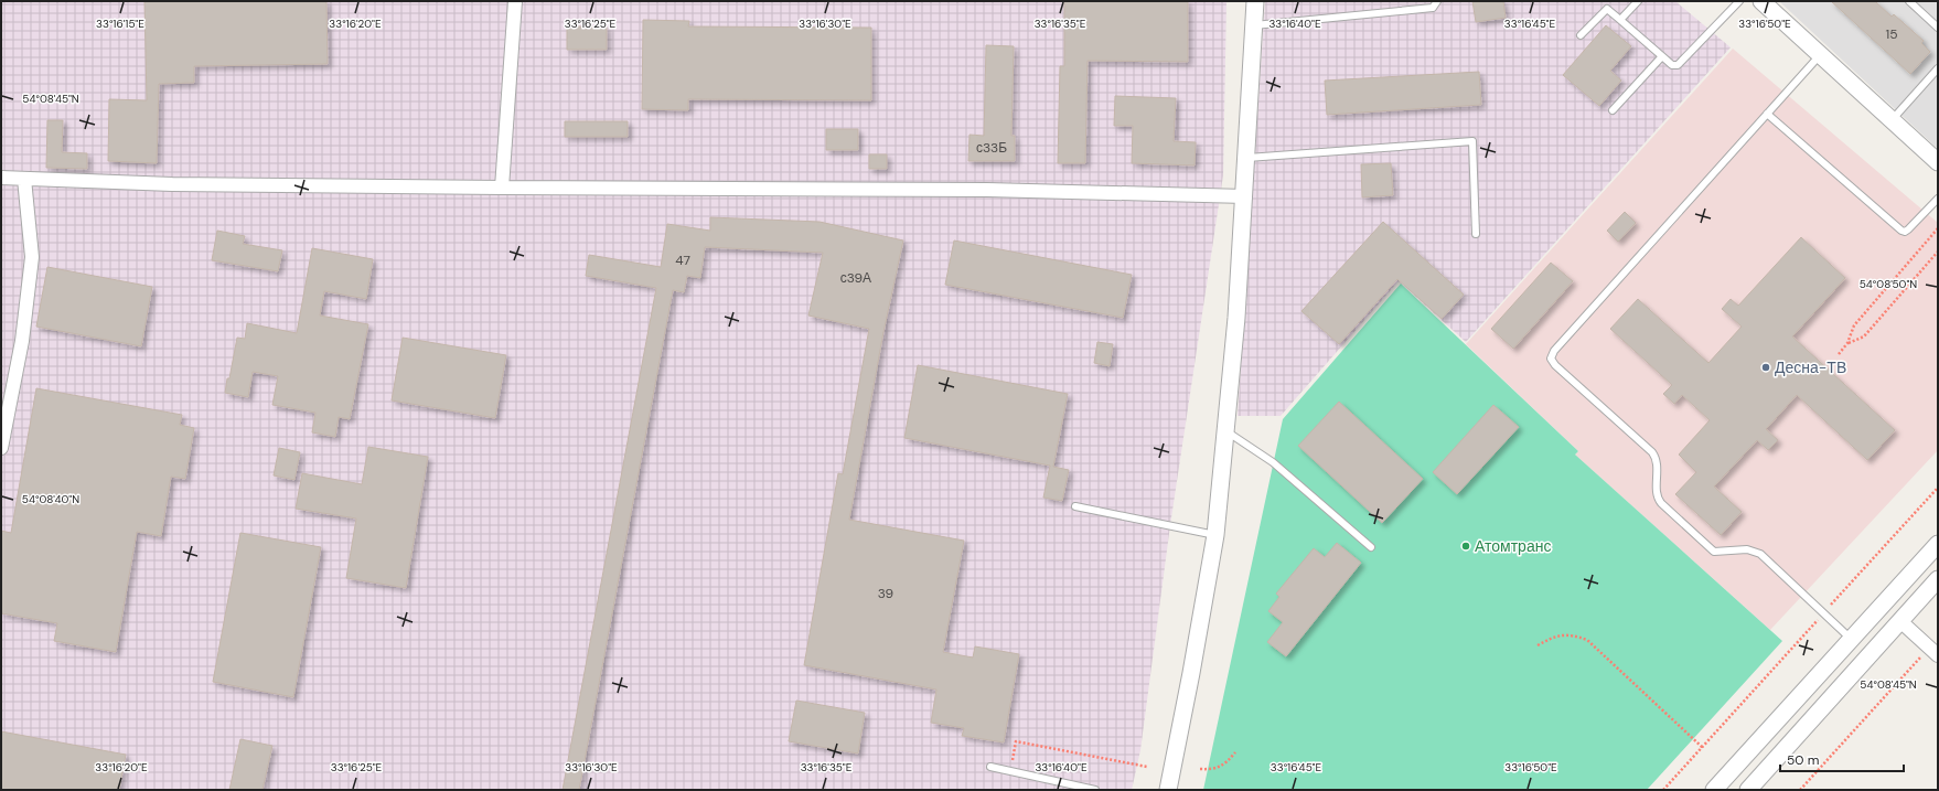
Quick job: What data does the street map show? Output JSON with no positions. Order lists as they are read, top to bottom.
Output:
{
  "places": ["Десна-ТВ", "Атомтранс"],
  "house_numbers": [
    "15",
    "с33Б",
    "47",
    "с39А",
    "39"
  ],
  "scale_bar": "50 m",
  "coordinates": [
    "33°16'15\"E",
    "33°16'20\"E",
    "33°16'25\"E",
    "33°16'30\"E",
    "33°16'35\"E",
    "33°16'40\"E",
    "33°16'45\"E",
    "33°16'50\"E",
    "54°08'45\"N",
    "54°08'50\"N",
    "54°08'40\"N"
  ]
}
